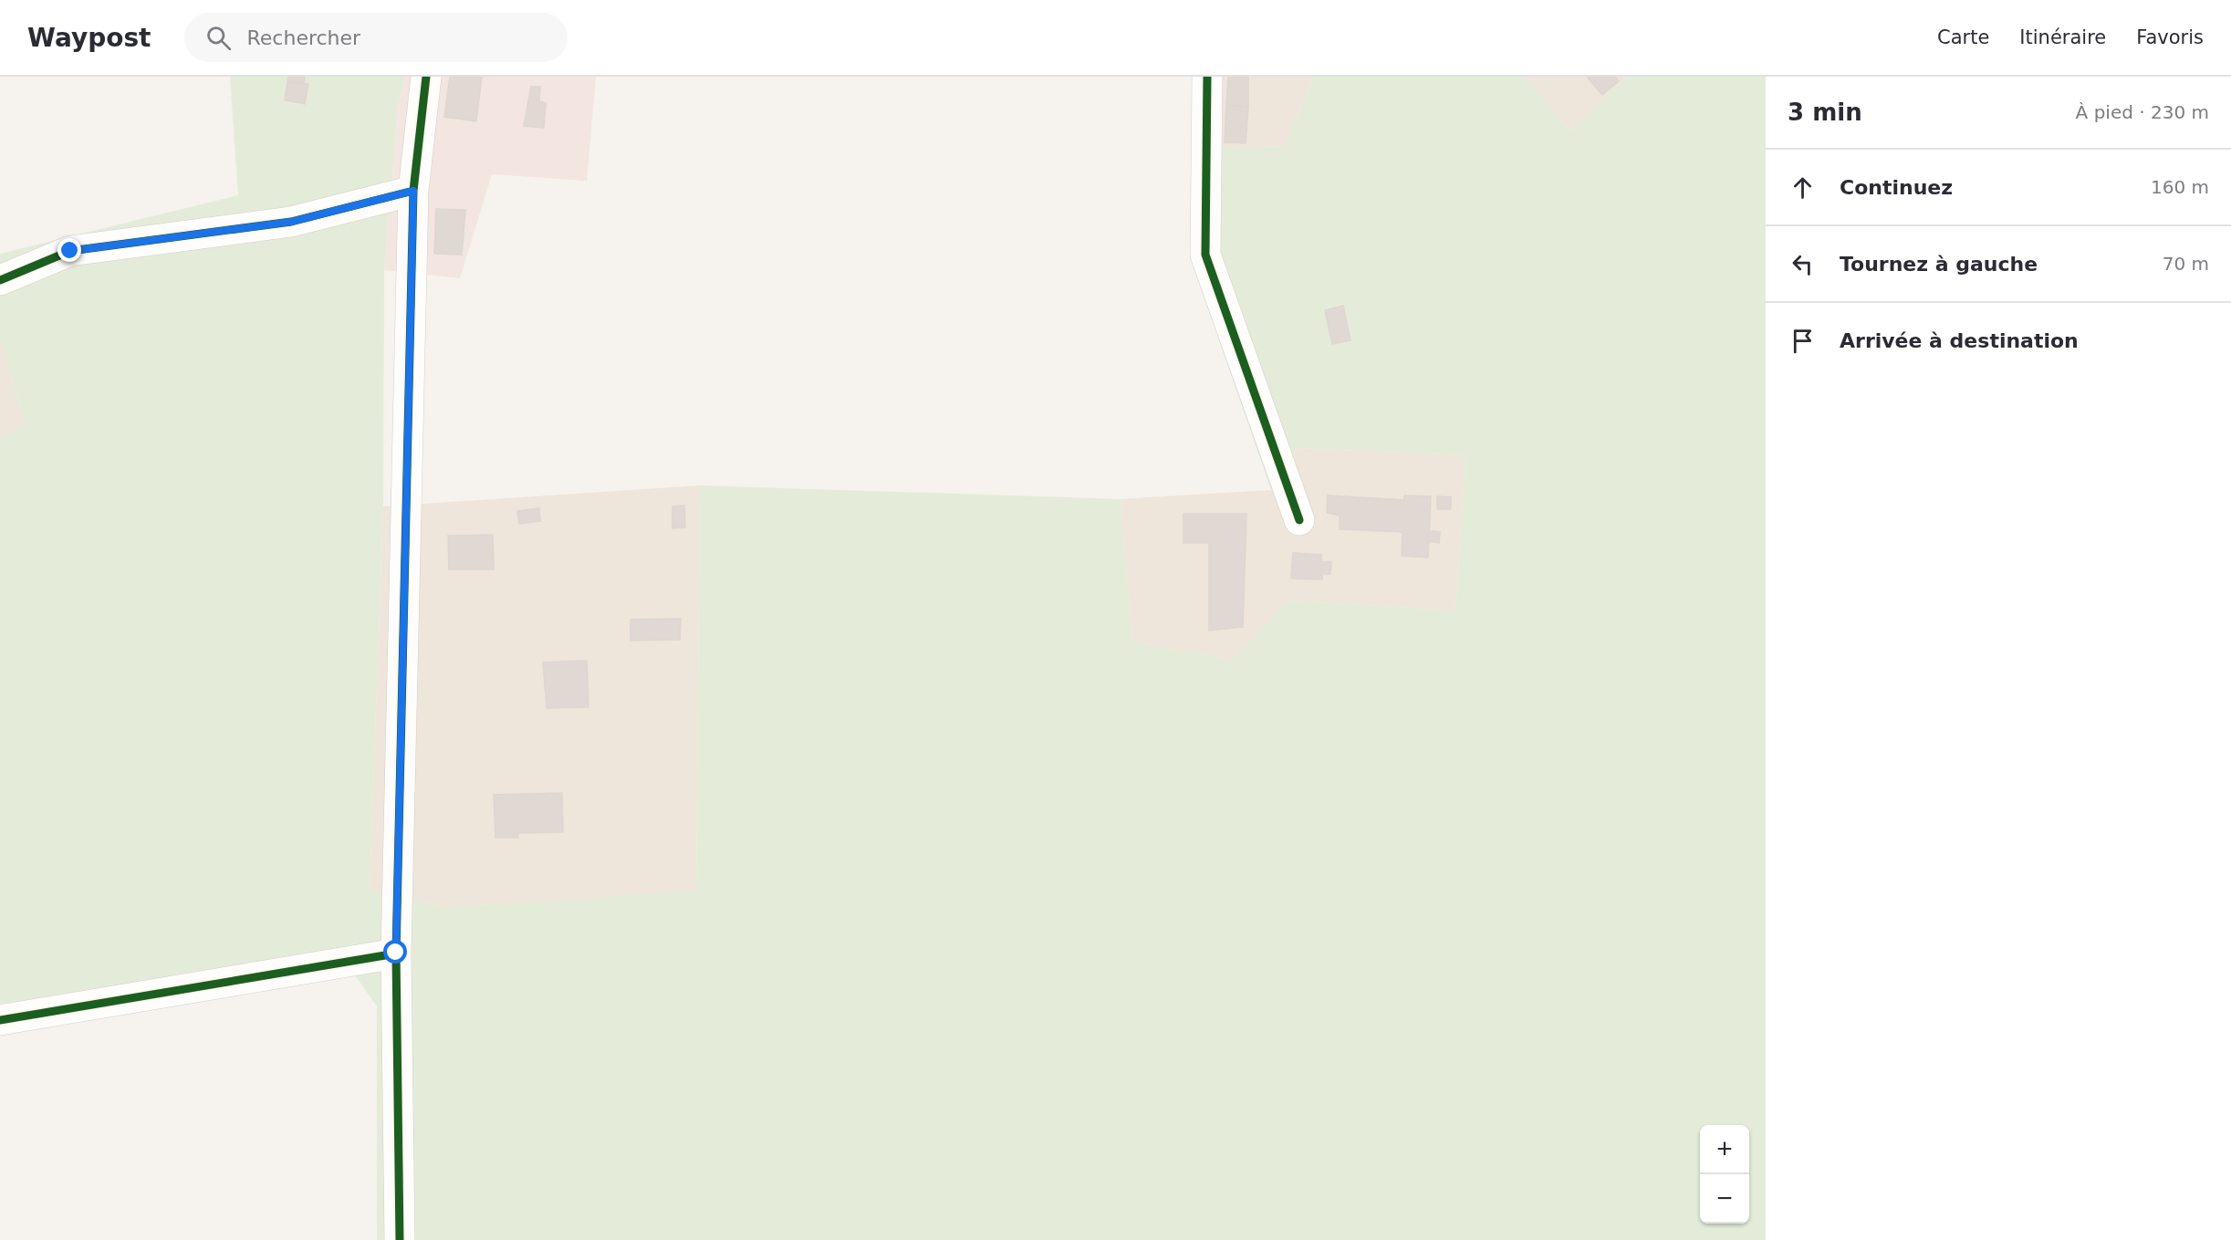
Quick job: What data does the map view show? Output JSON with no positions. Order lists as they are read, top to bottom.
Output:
{
  "page": {
    "header": "Waypost",
    "search": "Rechercher",
    "nav": ["Carte", "Itinéraire", "Favoris"],
    "heading": ["3 min", "À pied · 230 m"],
    "list": [
      ["Continuez", "160 m"],
      ["Tournez à gauche", "70 m"],
      "Arrivée à destination"
    ],
    "map_buttons": ["+", "−"]
  }
}
